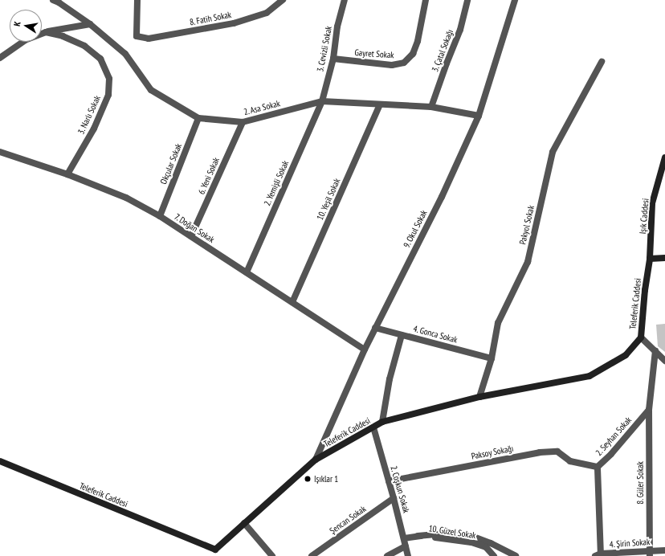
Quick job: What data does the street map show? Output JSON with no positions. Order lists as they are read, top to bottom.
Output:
{
  "streets": {
    "main road": ["Işık Caddesi", "Teleferik Caddesi"],
    "street": [
      "8. Fatih Sokak",
      "3. Cevizli Sokak",
      "3. Çatal Sokağı",
      "Gayret Sokak",
      "2. Asa Sokak",
      "3. Narlı Sokak",
      "Okçular Sokak",
      "6. Yeni Sokak",
      "2. Yemişli Sokak",
      "10. Yeşil Sokak",
      "Pakyol Sokak",
      "7. Doğan Sokak",
      "9. Okul Sokak",
      "4. Gonca Sokak",
      "2. Seyhan Sokak",
      "Paksoy Sokağı",
      "8. Güler Sokak",
      "2. Coşkun Sokak",
      "Şencan Sokak",
      "10. Güzel Sokak",
      "4. Şirin Sokak"
    ]
  },
  "crossings": [
    ["3. Cevizli Sokak", "Gayret Sokak"],
    ["3. Cevizli Sokak", "2. Asa Sokak"],
    ["3. Cevizli Sokak", "2. Yemişli Sokak"],
    ["3. Çatal Sokağı", "2. Asa Sokak"],
    ["2. Asa Sokak", "Okçular Sokak"],
    ["2. Asa Sokak", "6. Yeni Sokak"],
    ["2. Asa Sokak", "2. Yemişli Sokak"],
    ["2. Asa Sokak", "10. Yeşil Sokak"],
    ["2. Asa Sokak", "9. Okul Sokak"],
    ["3. Narlı Sokak", "7. Doğan Sokak"],
    ["Okçular Sokak", "7. Doğan Sokak"],
    ["6. Yeni Sokak", "7. Doğan Sokak"],
    ["2. Yemişli Sokak", "7. Doğan Sokak"],
    ["10. Yeşil Sokak", "7. Doğan Sokak"],
    ["Işık Caddesi", "Teleferik Caddesi"],
    ["Pakyol Sokak", "Teleferik Caddesi"],
    ["Pakyol Sokak", "4. Gonca Sokak"],
    ["7. Doğan Sokak", "9. Okul Sokak"],
    ["9. Okul Sokak", "Teleferik Caddesi"],
    ["9. Okul Sokak", "4. Gonca Sokak"],
    ["Teleferik Caddesi", "2. Coşkun Sokak"],
    ["2. Seyhan Sokak", "Paksoy Sokağı"],
    ["2. Seyhan Sokak", "8. Güler Sokak"],
    ["2. Seyhan Sokak", "4. Şirin Sokak"],
    ["Paksoy Sokağı", "2. Coşkun Sokak"],
    ["8. Güler Sokak", "4. Şirin Sokak"],
    ["2. Coşkun Sokak", "Şencan Sokak"],
    ["2. Coşkun Sokak", "10. Güzel Sokak"]
  ],
  "places": ["Işıklar 1"],
  "north": "left"
}
